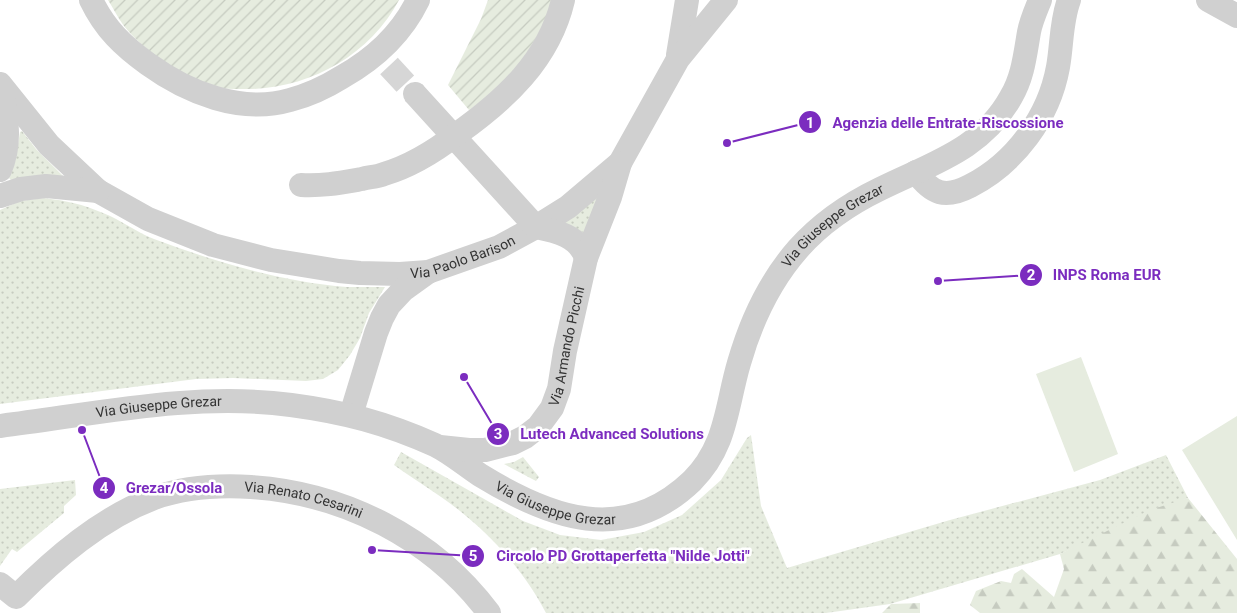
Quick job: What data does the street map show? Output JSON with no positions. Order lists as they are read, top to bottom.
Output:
{
  "streets": {
    "street": [
      "Via Giuseppe Grezar",
      "Via Paolo Barison",
      "Via Armando Picchi",
      "Via Renato Cesarini"
    ]
  },
  "crossings": [
    ["Via Giuseppe Grezar", "Via Armando Picchi"],
    ["Via Paolo Barison", "Via Armando Picchi"]
  ],
  "places": [
    "Agenzia delle Entrate-Riscossione",
    "INPS Roma EUR",
    "Lutech Advanced Solutions",
    "Grezar/Ossola",
    "Circolo PD Grottaperfetta \"Nilde Jotti\""
  ]
}
